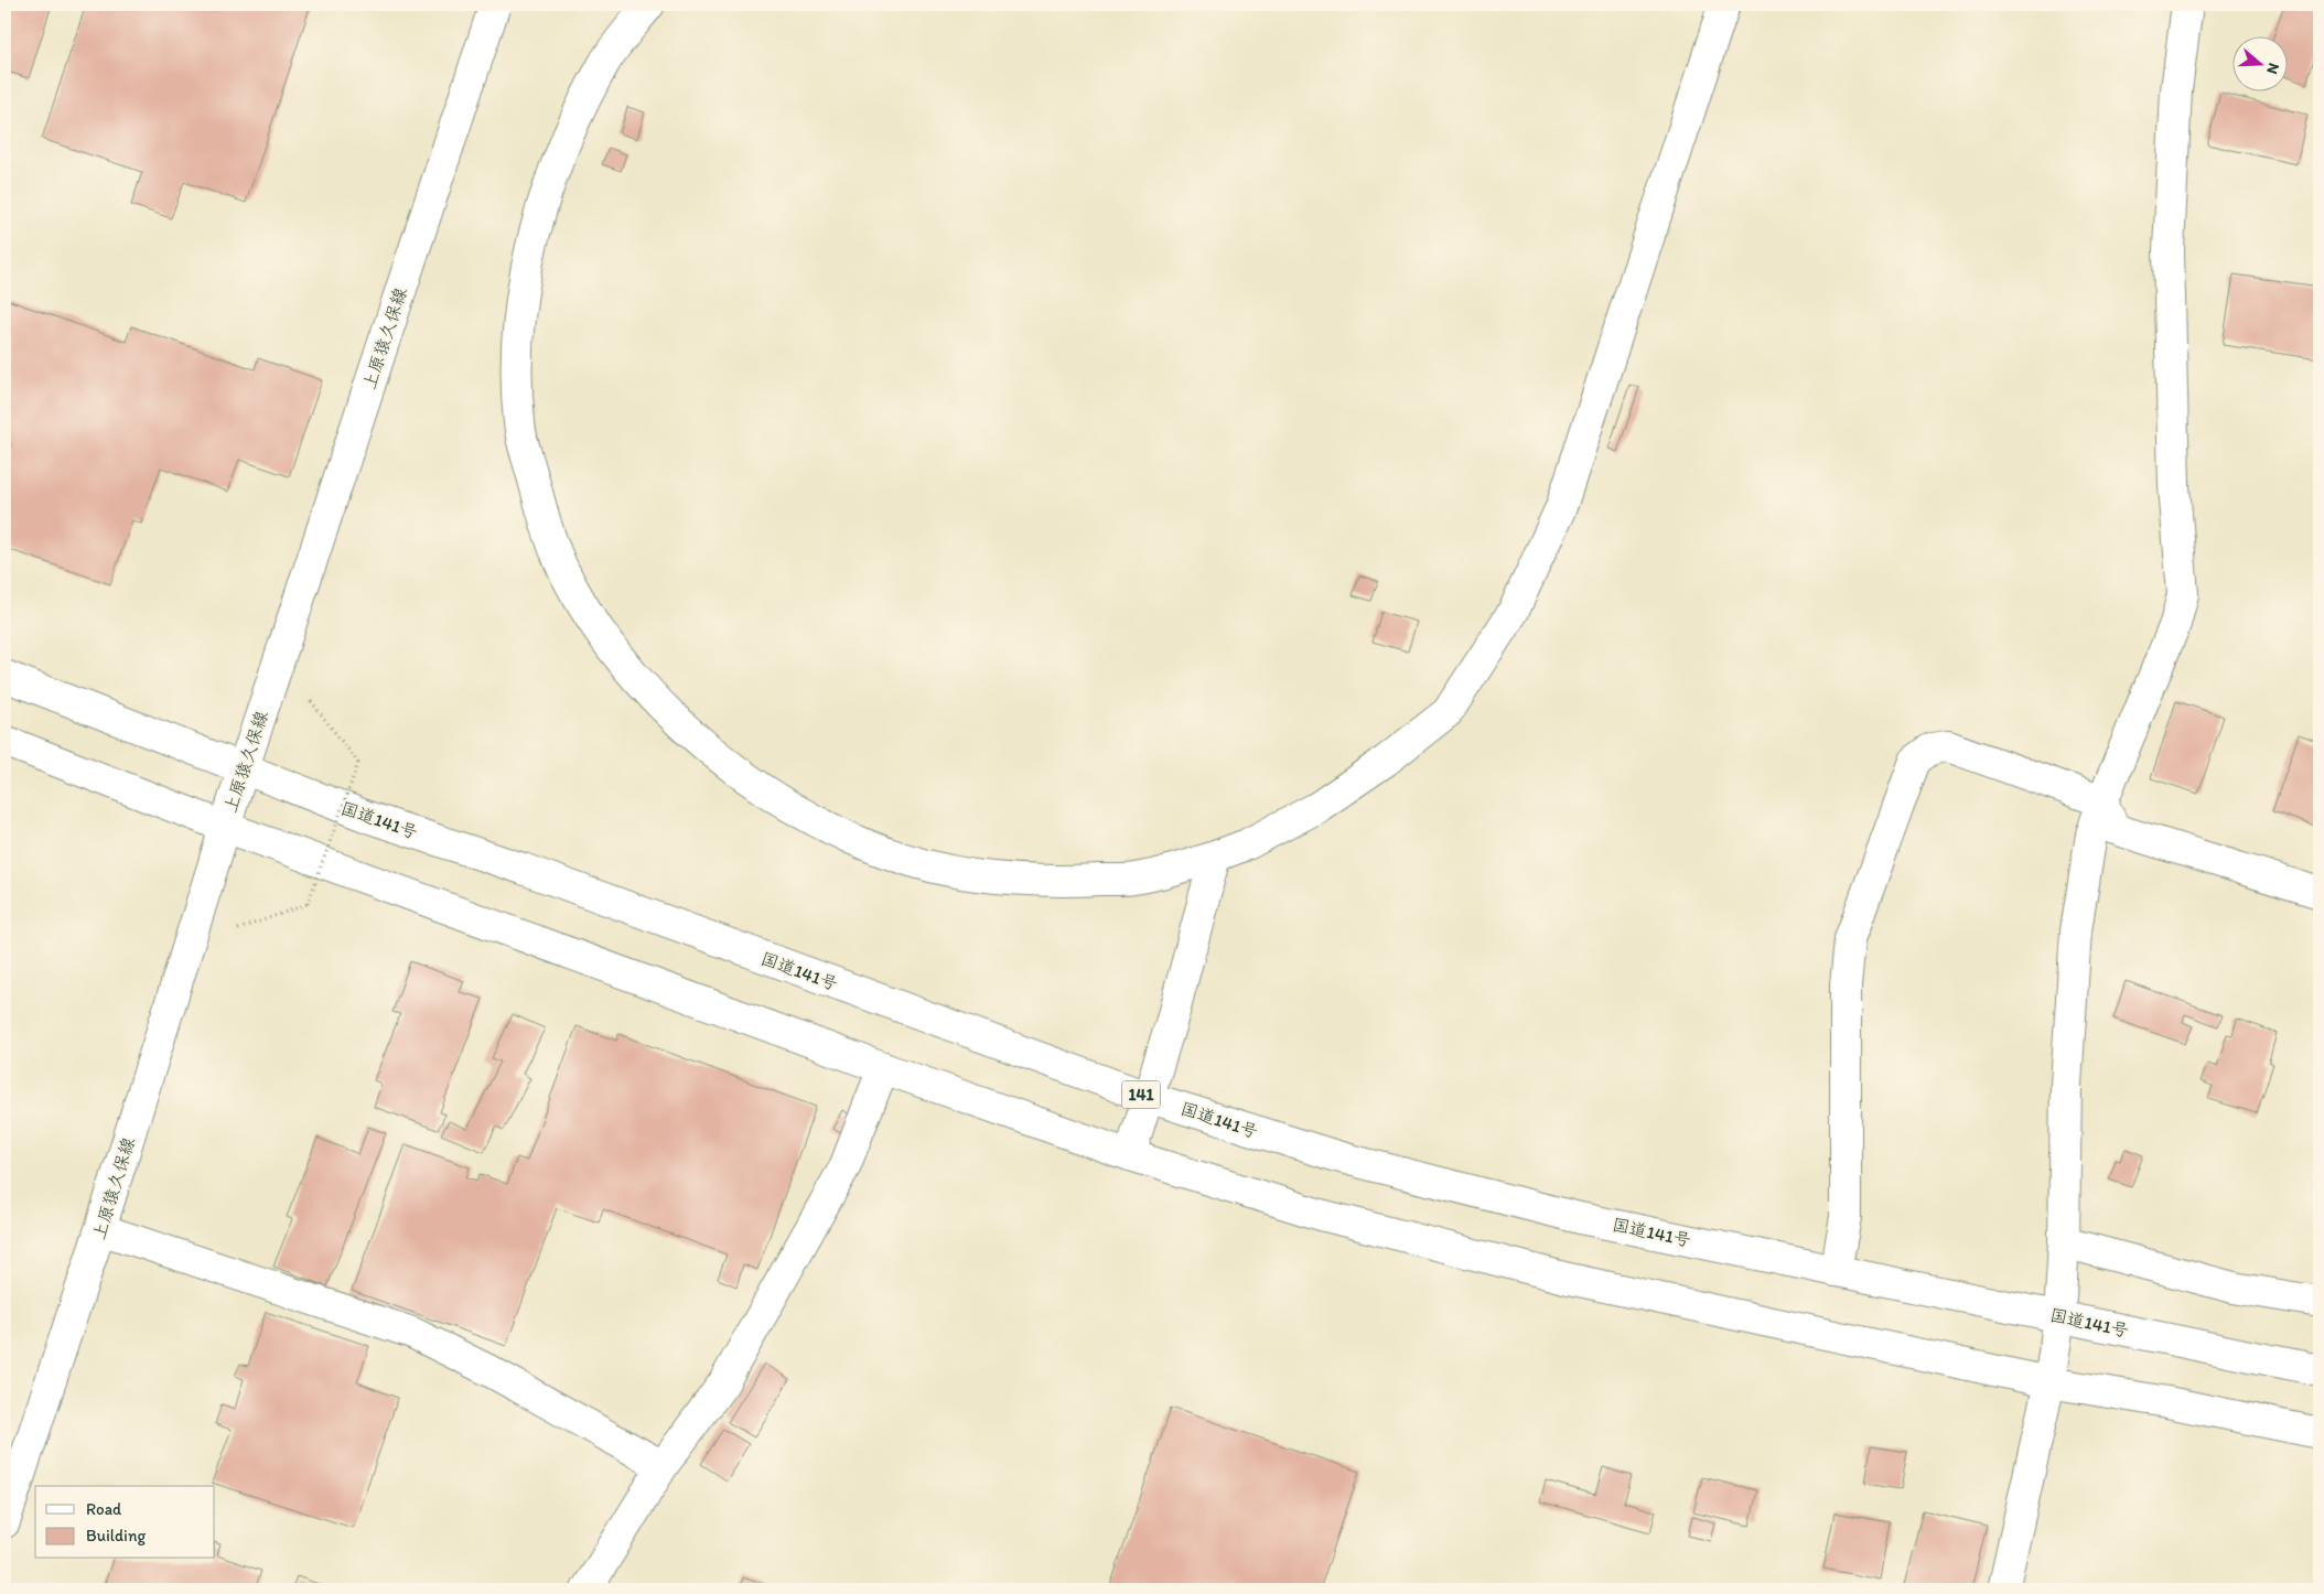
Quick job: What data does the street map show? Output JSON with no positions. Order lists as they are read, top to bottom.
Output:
{
  "streets": {
    "main road": ["上原猿久保線", "国道141号", "141"]
  },
  "crossings": [
    ["上原猿久保線", "国道141号"]
  ],
  "legend": ["Road", "Building"],
  "north": "right"
}
